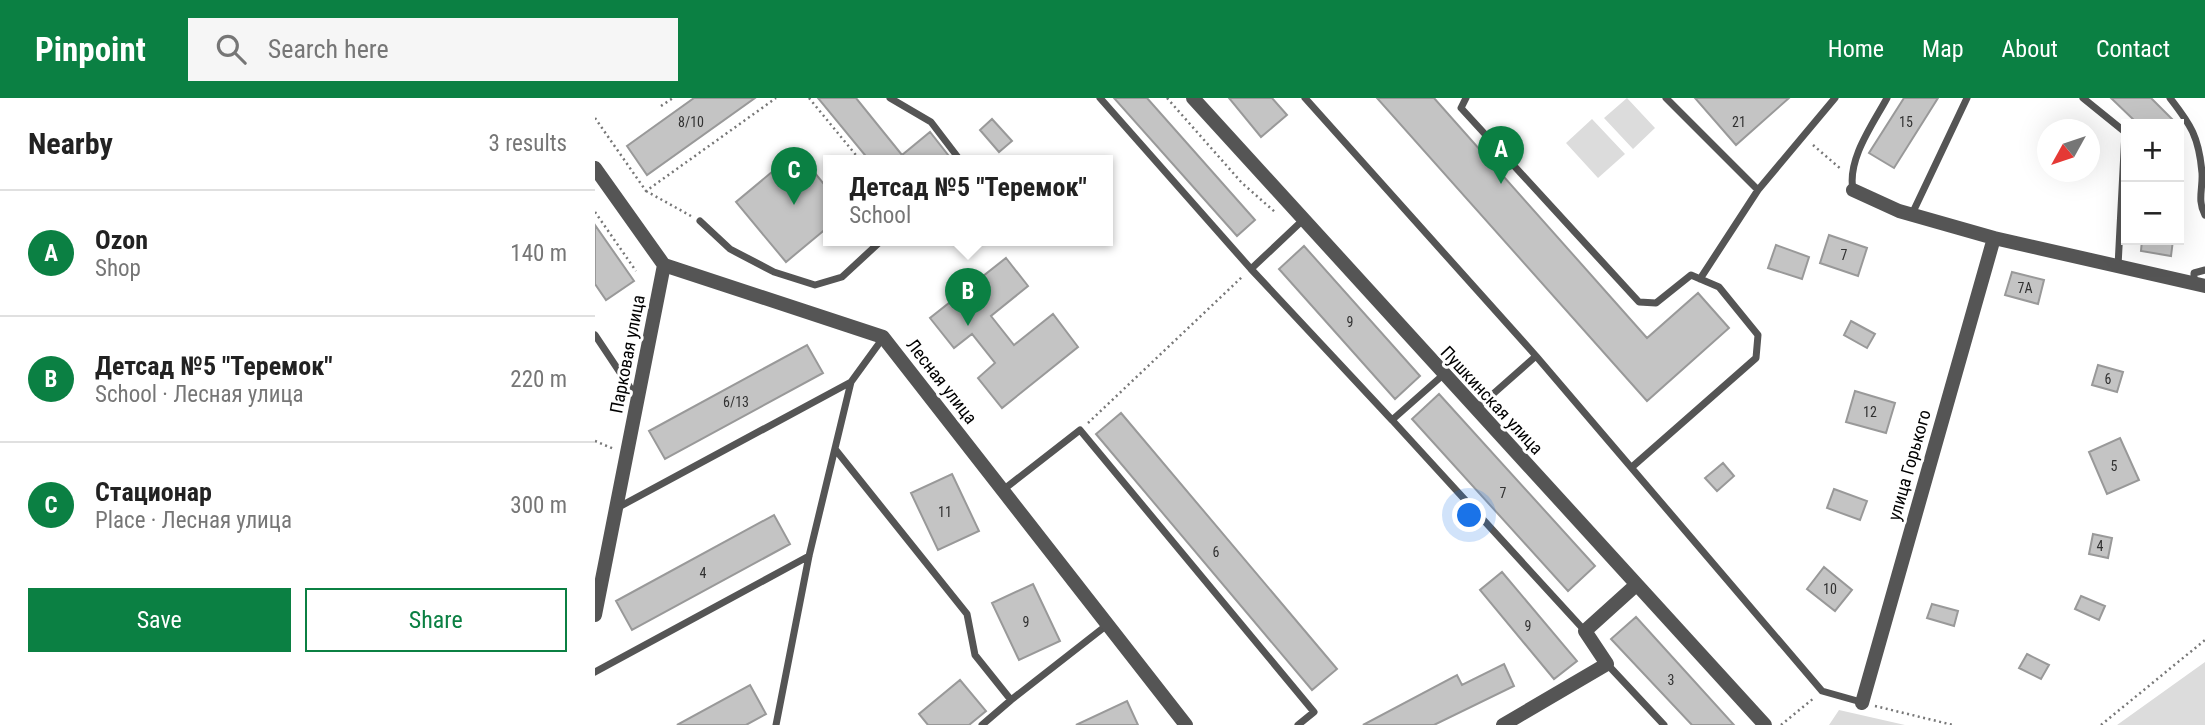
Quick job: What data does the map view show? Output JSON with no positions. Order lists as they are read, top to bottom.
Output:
{
  "streets": {
    "street": [
      "Парковая улица",
      "Лесная улица",
      "Пушкинская улица",
      "улица Горького"
    ]
  },
  "crossings": [
    ["Парковая улица", "Лесная улица"]
  ],
  "house_numbers": [
    "8/10",
    "21",
    "15",
    "7",
    "7А",
    "9",
    "6",
    "6/13",
    "12",
    "5",
    "7",
    "11",
    "4",
    "6",
    "4",
    "10",
    "9",
    "9",
    "3"
  ],
  "north": "bottom left",
  "page": {
    "header": "Pinpoint",
    "search": "Search here",
    "nav": [
      "Home",
      "Map",
      "About",
      "Contact"
    ],
    "heading": ["Nearby", "3 results"],
    "map_buttons": ["+", "−"],
    "pins": ["A", "C", "B"],
    "popup": ["Детсад №5 \"Теремок\"", "School"],
    "list": [
      {
        "mark": "A",
        "name": "Ozon",
        "note": "Shop",
        "value": "140 m"
      },
      {
        "mark": "B",
        "name": "Детсад №5 \"Теремок\"",
        "note": "School · Лесная улица",
        "value": "220 m"
      },
      {
        "mark": "C",
        "name": "Стационар",
        "note": "Place · Лесная улица",
        "value": "300 m"
      }
    ],
    "buttons": ["Save", "Share"]
  }
}
